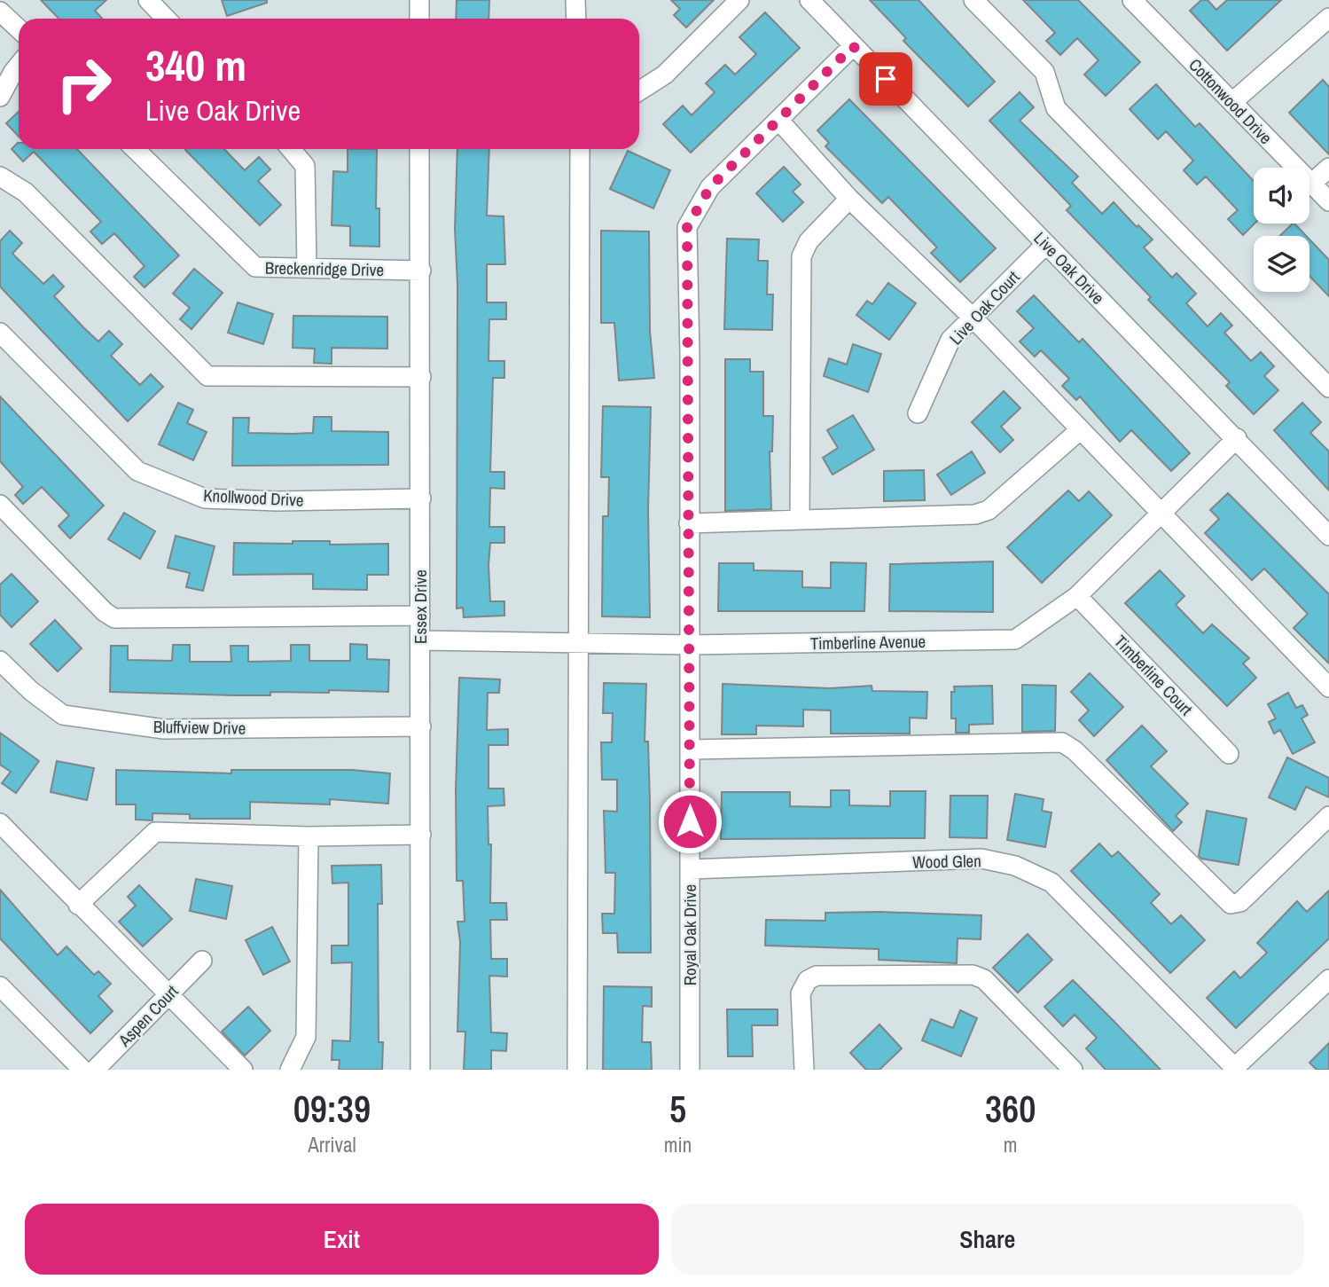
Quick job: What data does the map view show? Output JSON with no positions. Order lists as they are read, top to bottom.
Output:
{
  "streets": {
    "street": [
      "Cottonwood Drive",
      "Live Oak Drive",
      "Breckenridge Drive",
      "Live Oak Court",
      "Knollwood Drive",
      "Essex Drive",
      "Timberline Avenue",
      "Timberline Court",
      "Bluffview Drive",
      "Wood Glen",
      "Royal Oak Drive",
      "Aspen Court"
    ]
  },
  "crossings": [
    ["Live Oak Drive", "Live Oak Court"],
    ["Live Oak Drive", "Timberline Avenue"],
    ["Live Oak Drive", "Royal Oak Drive"],
    ["Breckenridge Drive", "Essex Drive"],
    ["Knollwood Drive", "Essex Drive"],
    ["Essex Drive", "Timberline Avenue"],
    ["Essex Drive", "Bluffview Drive"],
    ["Timberline Avenue", "Timberline Court"],
    ["Timberline Avenue", "Royal Oak Drive"],
    ["Wood Glen", "Royal Oak Drive"]
  ],
  "page": {
    "turn": ["340 m", "Live Oak Drive"],
    "eta": [
      "09:39",
      "Arrival",
      "5",
      "min",
      "360",
      "m"
    ],
    "buttons": ["Exit", "Share"]
  }
}
